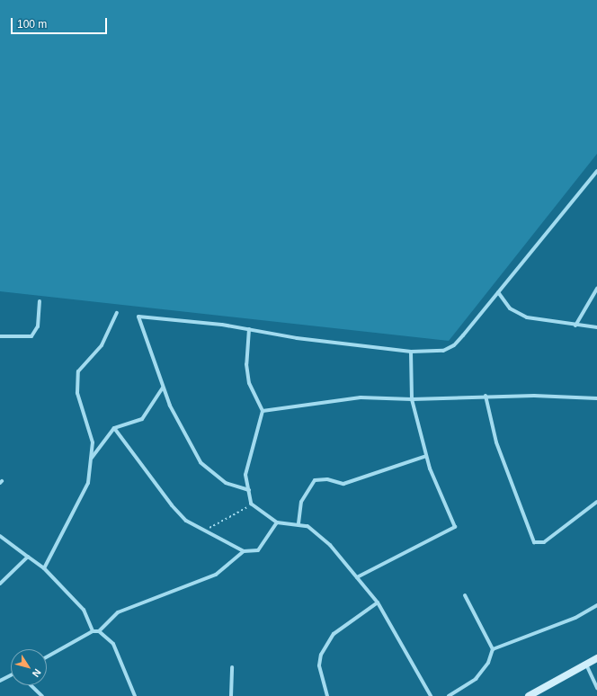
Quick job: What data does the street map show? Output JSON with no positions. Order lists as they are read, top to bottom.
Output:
{
  "scale_bar": "100 m",
  "north": "bottom right"
}
